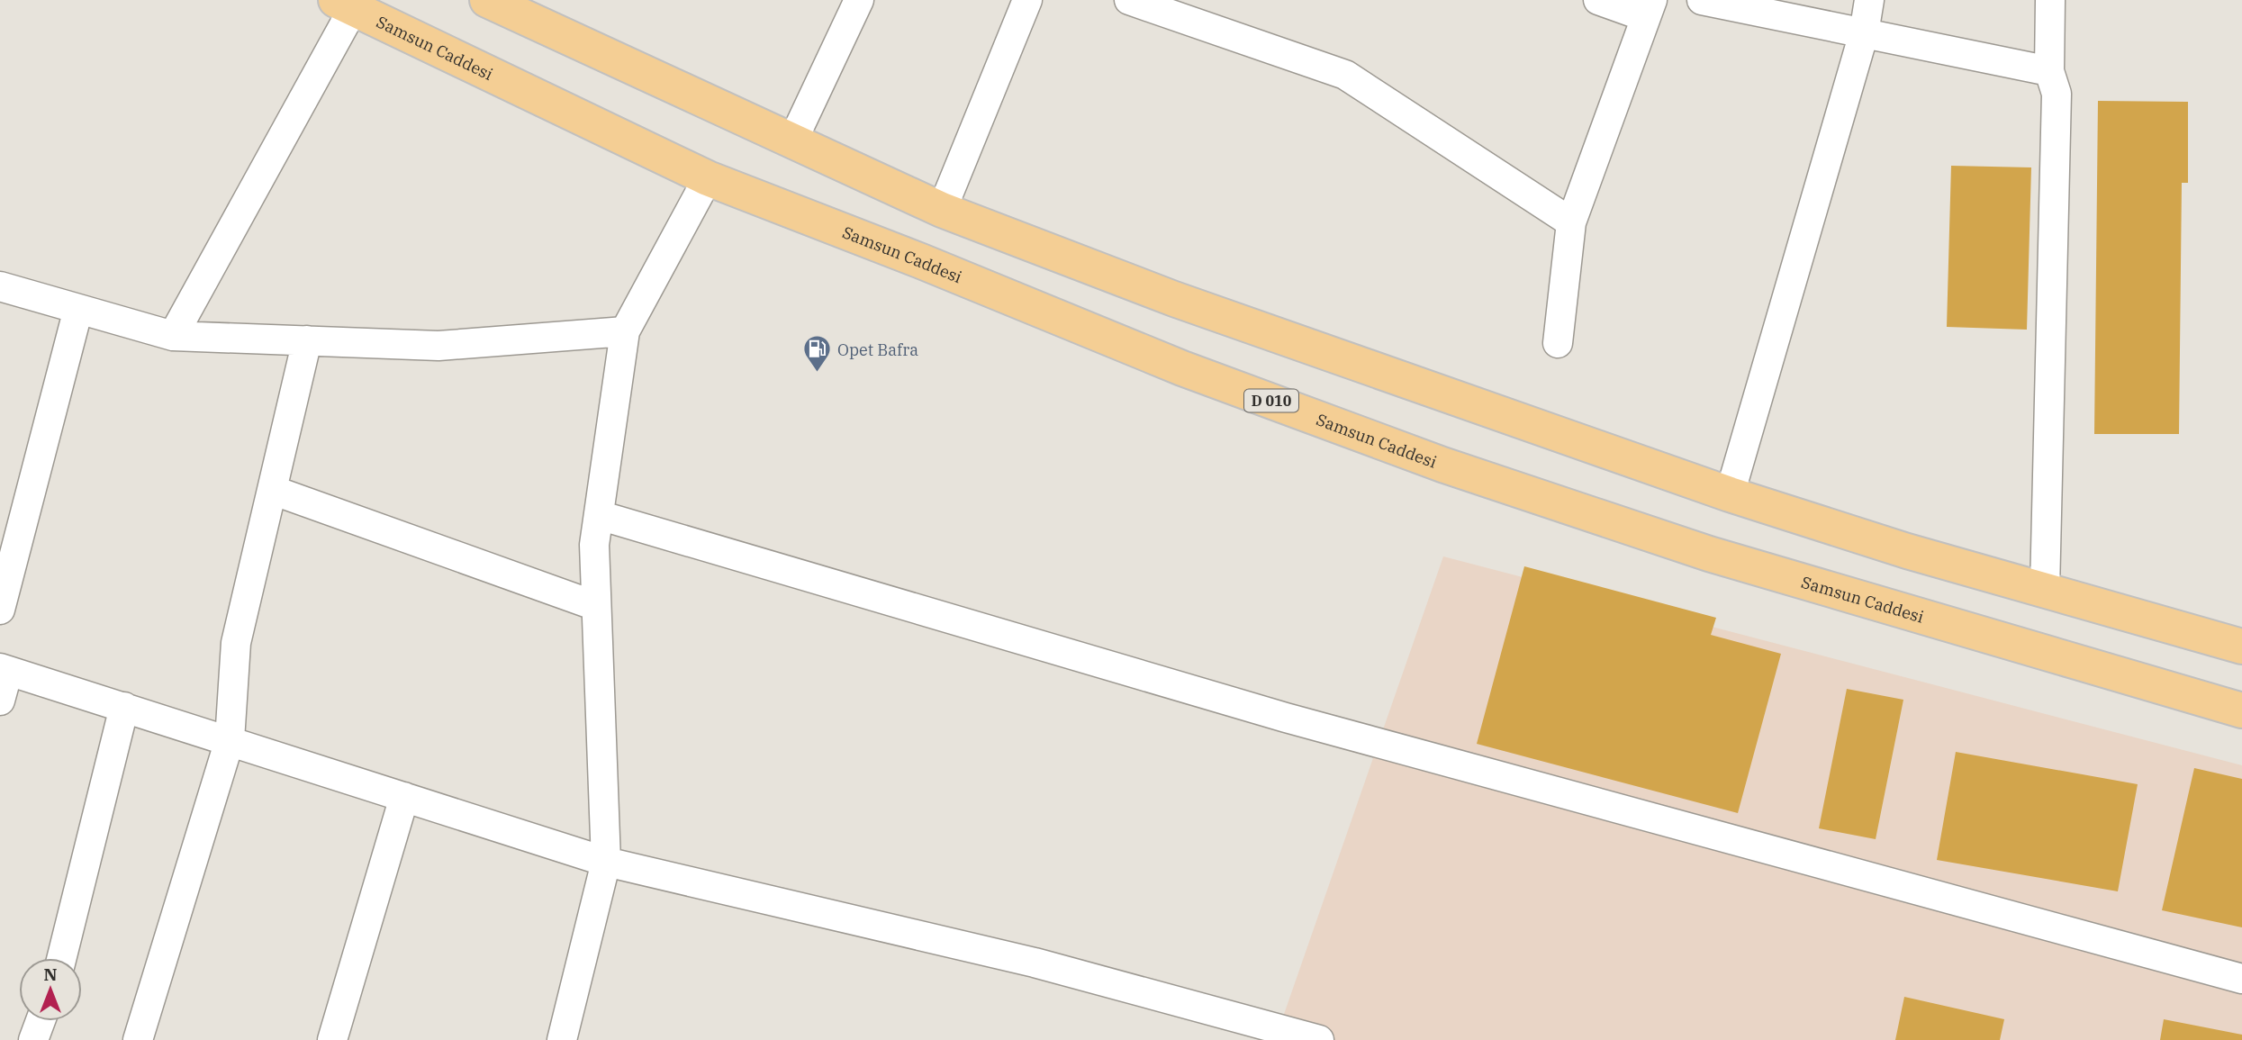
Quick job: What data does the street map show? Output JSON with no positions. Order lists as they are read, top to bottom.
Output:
{
  "streets": {
    "highway": ["Samsun Caddesi", "D 010"]
  },
  "places": {
    "fuel station": ["Opet Bafra"]
  },
  "north": "top"
}
